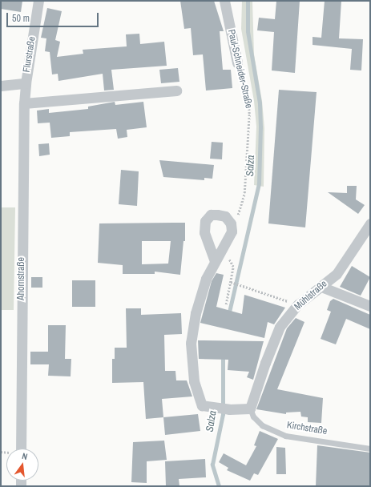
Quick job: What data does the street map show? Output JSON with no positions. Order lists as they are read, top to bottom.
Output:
{
  "streets": {
    "street": [
      "Flurstraße",
      "Paul-Schneider-Straße",
      "Ahornstraße",
      "Mühlstraße"
    ],
    "lane": ["Kirchstraße"]
  },
  "crossings": [
    ["Flurstraße", "Ahornstraße"],
    ["Mühlstraße", "Kirchstraße"]
  ],
  "water": ["Salza"],
  "scale_bar": "50 m",
  "north": "top"
}
